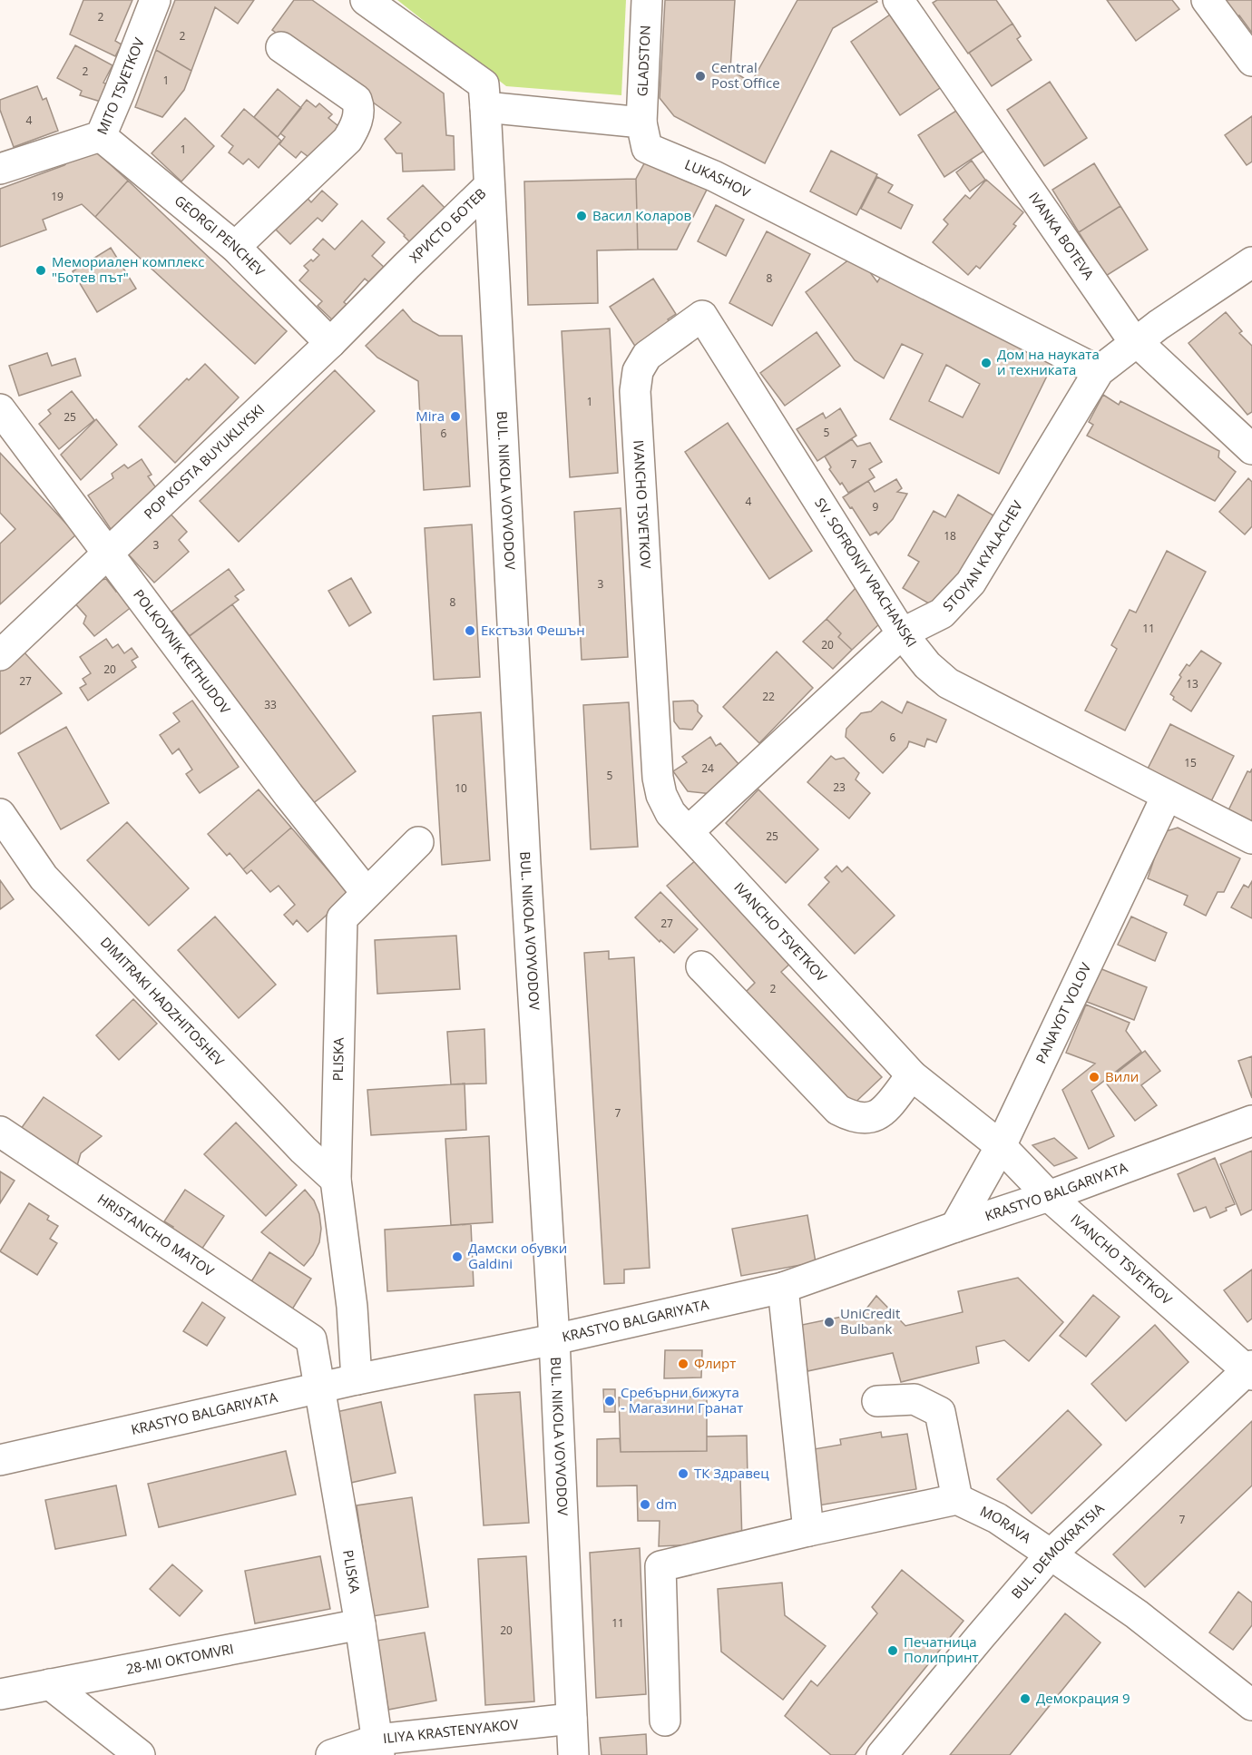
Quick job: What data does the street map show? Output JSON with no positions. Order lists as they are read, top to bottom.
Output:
{
  "streets": {
    "street": [
      "GLADSTON",
      "MITO TSVETKOV",
      "LUKASHOV",
      "ХРИСТО БОТЕВ",
      "GEORGI PENCHEV",
      "IVANKA BOTEVA",
      "POP KOSTA BUYUKLIYSKI",
      "BUL. NIKOLA VOYVODOV",
      "IVANCHO TSVETKOV",
      "STOYAN KYALACHEV",
      "SV. SOFRONIY VRACHANSKI",
      "POLKOVNIK KETHUDOV",
      "DIMITRAKI HADZHITOSHEV",
      "PANAYOT VOLOV",
      "PLISKA",
      "KRASTYO BALGARIYATA",
      "HRISTANCHO MATOV",
      "MORAVA",
      "BUL. DEMOKRATSIA",
      "28-MI OKTOMVRI",
      "ILIYA KRASTENYAKOV"
    ]
  },
  "crossings": [
    ["GLADSTON", "LUKASHOV"],
    ["MITO TSVETKOV", "GEORGI PENCHEV"],
    ["LUKASHOV", "STOYAN KYALACHEV"],
    ["ХРИСТО БОТЕВ", "POP KOSTA BUYUKLIYSKI"],
    ["ХРИСТО БОТЕВ", "BUL. NIKOLA VOYVODOV"],
    ["GEORGI PENCHEV", "POP KOSTA BUYUKLIYSKI"],
    ["IVANKA BOTEVA", "STOYAN KYALACHEV"],
    ["POP KOSTA BUYUKLIYSKI", "POLKOVNIK KETHUDOV"],
    ["BUL. NIKOLA VOYVODOV", "KRASTYO BALGARIYATA"],
    ["BUL. NIKOLA VOYVODOV", "ILIYA KRASTENYAKOV"],
    ["IVANCHO TSVETKOV", "STOYAN KYALACHEV"],
    ["IVANCHO TSVETKOV", "SV. SOFRONIY VRACHANSKI"],
    ["IVANCHO TSVETKOV", "PANAYOT VOLOV"],
    ["IVANCHO TSVETKOV", "KRASTYO BALGARIYATA"],
    ["IVANCHO TSVETKOV", "BUL. DEMOKRATSIA"],
    ["STOYAN KYALACHEV", "SV. SOFRONIY VRACHANSKI"],
    ["SV. SOFRONIY VRACHANSKI", "PANAYOT VOLOV"],
    ["POLKOVNIK KETHUDOV", "PLISKA"],
    ["DIMITRAKI HADZHITOSHEV", "PLISKA"],
    ["PANAYOT VOLOV", "KRASTYO BALGARIYATA"],
    ["PLISKA", "KRASTYO BALGARIYATA"],
    ["PLISKA", "HRISTANCHO MATOV"],
    ["PLISKA", "28-MI OKTOMVRI"],
    ["PLISKA", "ILIYA KRASTENYAKOV"],
    ["KRASTYO BALGARIYATA", "HRISTANCHO MATOV"],
    ["MORAVA", "BUL. DEMOKRATSIA"]
  ],
  "places": [
    "Central Post Office",
    "Васил Коларов",
    "Мемориален комплекс \"Ботев път\"",
    "Дом на науката и техниката",
    "Mira",
    "Екстъзи Фешън",
    "Вили",
    "Дамски обувки Galdini",
    "UniCredit Bulbank",
    "Флирт",
    "Сребърни бижута - Магазини Гранат",
    "ТК Здравец",
    "dm",
    "Печатница Полипринт",
    "Демокрация 9"
  ],
  "house_numbers": [
    "2",
    "2",
    "2",
    "1",
    "4",
    "1",
    "19",
    "8",
    "1",
    "25",
    "5",
    "6",
    "7",
    "4",
    "9",
    "18",
    "3",
    "3",
    "8",
    "11",
    "20",
    "20",
    "27",
    "13",
    "22",
    "33",
    "6",
    "15",
    "24",
    "5",
    "23",
    "10",
    "25",
    "27",
    "2",
    "7",
    "7",
    "11",
    "20"
  ]
}
